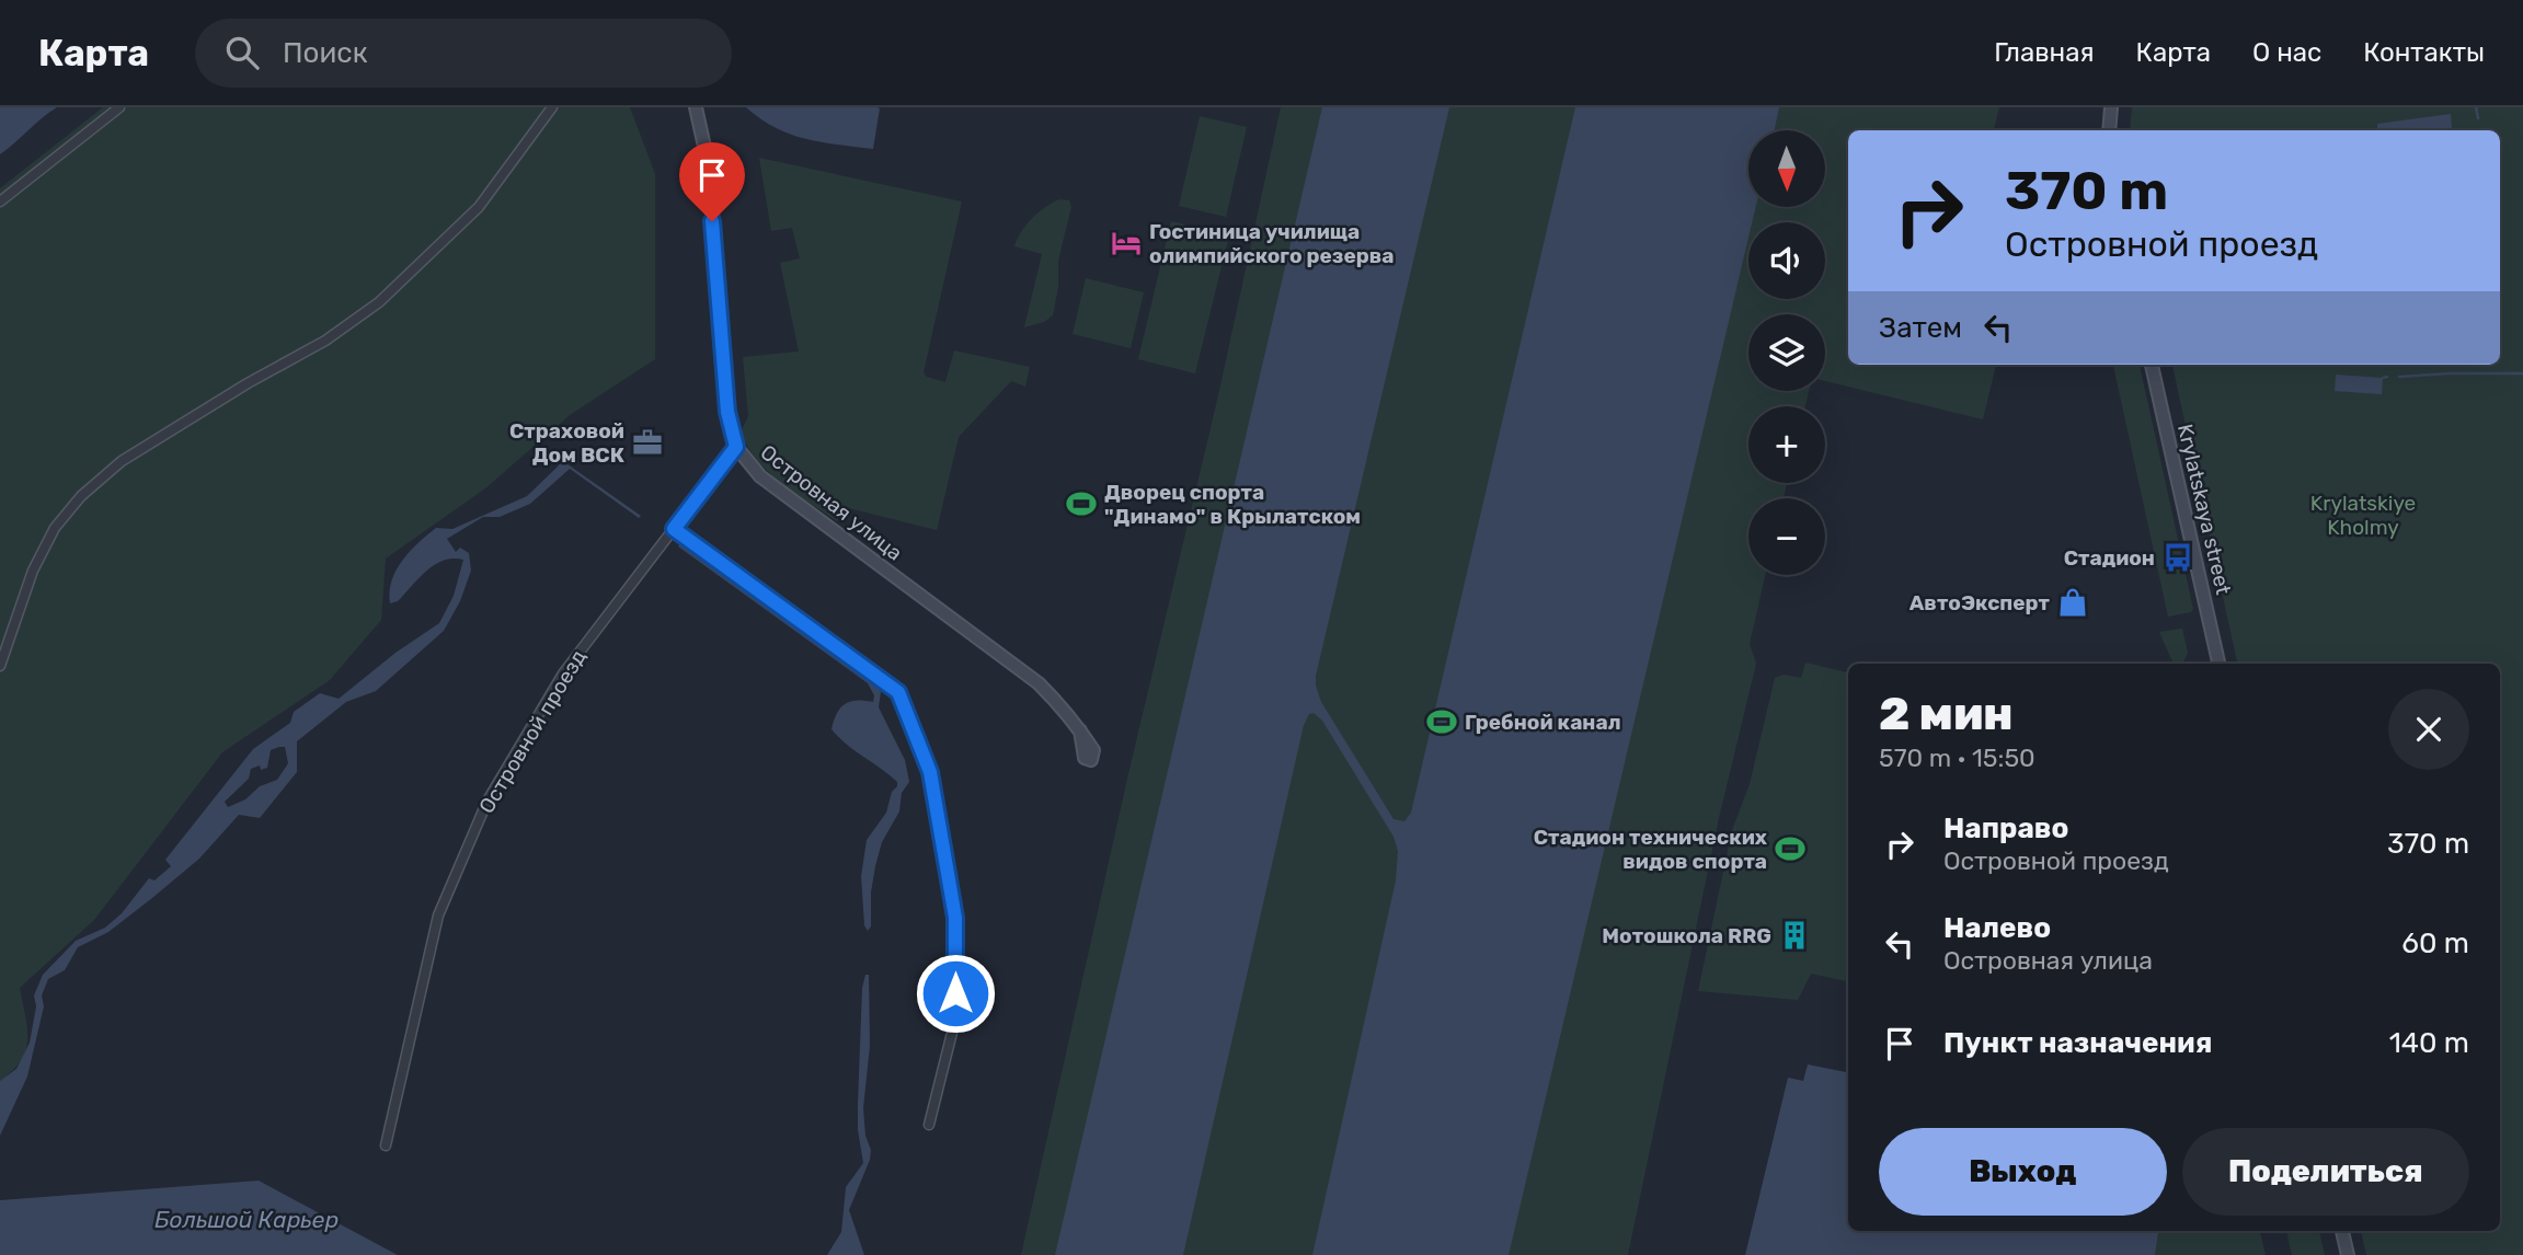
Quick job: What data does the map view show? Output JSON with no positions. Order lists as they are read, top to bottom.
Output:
{
  "streets": {
    "street": ["Островная улица", "Krylatskaya street", "Островной проезд"]
  },
  "crossings": [
    ["Островная улица", "Островной проезд"]
  ],
  "water": ["Большой Карьер"],
  "parks": ["Krylatskiye Kholmy"],
  "places": {
    "hotel": ["Гостиница училища олимпийского резерва"],
    "office": ["Страховой Дом ВСК"],
    "sports": ["Дворец спорта \"Динамо\" в Крылатском", "Гребной канал", "Стадион технических видов спорта"],
    "bus stop": ["Стадион"],
    "shop": ["АвтоЭксперт"],
    "building": ["Мотошкола RRG"]
  },
  "north": "bottom",
  "page": {
    "header": "Карта",
    "search": "Поиск",
    "nav": [
      "Главная",
      "Карта",
      "О нас",
      "Контакты"
    ],
    "map_buttons": ["+", "−"],
    "turn": ["370 m", "Островной проезд"],
    "then": "Затем",
    "heading": ["2 мин", "570 m · 15:50"],
    "list": [
      {
        "name": "Направо",
        "note": "Островной проезд",
        "value": "370 m"
      },
      {
        "name": "Налево",
        "note": "Островная улица",
        "value": "60 m"
      },
      {
        "name": "Пункт назначения",
        "value": "140 m"
      }
    ],
    "buttons": ["Выход", "Поделиться"]
  }
}
